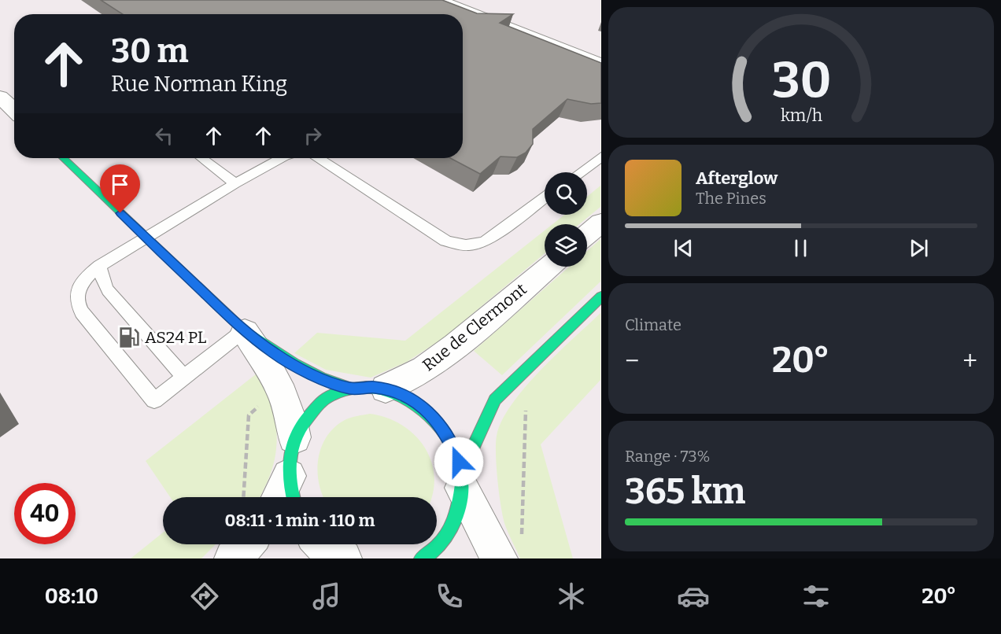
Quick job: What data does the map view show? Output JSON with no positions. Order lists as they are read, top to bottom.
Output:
{
  "streets": {
    "street": ["Rue de Clermont"]
  },
  "places": {
    "fuel station": ["AS24 PL"]
  },
  "page": {
    "turn": ["30 m", "Rue Norman King"],
    "song": ["Afterglow", "The Pines"],
    "tile": [
      "Climate",
      ["Range · 73%", "365 km"]
    ],
    "heat": ["−", "20°", "+"],
    "limit": "40",
    "trip": "08:11 · 1 min · 110 m",
    "tabs": ["08:10", "20°"],
    "gauge": ["30", "km/h"]
  }
}
